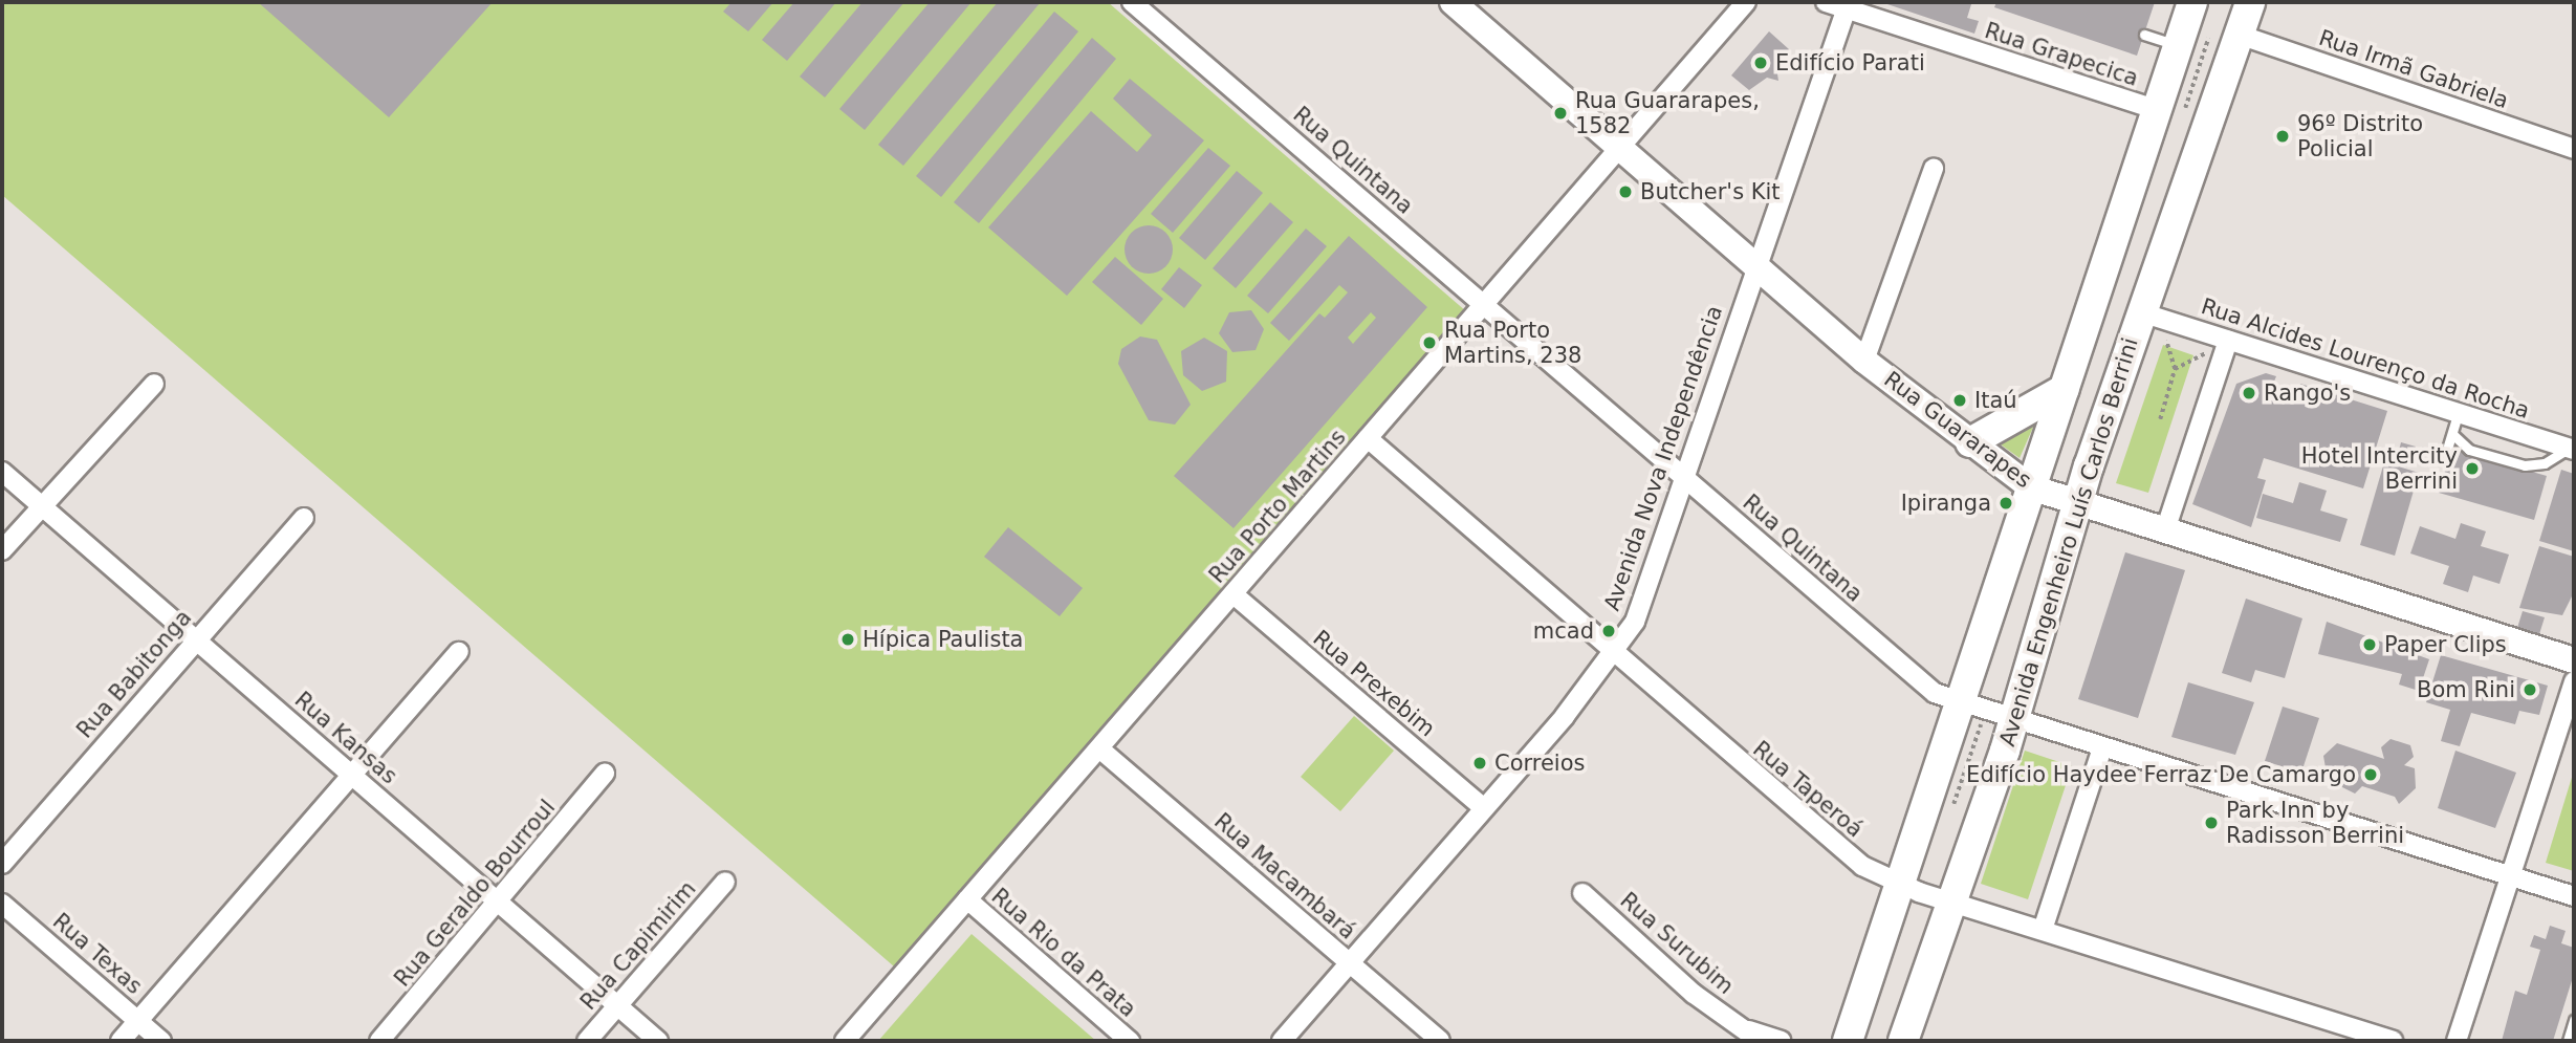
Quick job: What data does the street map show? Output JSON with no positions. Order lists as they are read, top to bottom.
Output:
{
  "streets": {
    "main road": ["Avenida Engenheiro Luís Carlos Berrini"],
    "street": [
      "Rua Grapecica",
      "Rua Irmã Gabriela",
      "Rua Quintana",
      "Rua Alcides Lourenço da Rocha",
      "Rua Guararapes",
      "Avenida Nova Independência",
      "Rua Porto Martins",
      "Rua Babitonga",
      "Rua Prexebim",
      "Rua Kansas",
      "Rua Taperoá",
      "Rua Macambará",
      "Rua Geraldo Bourroul",
      "Rua Surubim",
      "Rua Capimirim",
      "Rua Rio da Prata",
      "Rua Texas"
    ]
  },
  "crossings": [
    ["Rua Grapecica", "Avenida Nova Independência"],
    ["Rua Irmã Gabriela", "Avenida Engenheiro Luís Carlos Berrini"],
    ["Rua Quintana", "Avenida Nova Independência"],
    ["Rua Quintana", "Rua Porto Martins"],
    ["Rua Quintana", "Avenida Engenheiro Luís Carlos Berrini"],
    ["Rua Alcides Lourenço da Rocha", "Avenida Engenheiro Luís Carlos Berrini"],
    ["Rua Guararapes", "Avenida Nova Independência"],
    ["Rua Guararapes", "Rua Porto Martins"],
    ["Rua Guararapes", "Avenida Engenheiro Luís Carlos Berrini"],
    ["Avenida Nova Independência", "Rua Prexebim"],
    ["Avenida Nova Independência", "Rua Taperoá"],
    ["Avenida Nova Independência", "Rua Macambará"],
    ["Rua Porto Martins", "Rua Prexebim"],
    ["Rua Porto Martins", "Rua Taperoá"],
    ["Rua Porto Martins", "Rua Macambará"],
    ["Rua Porto Martins", "Rua Rio da Prata"],
    ["Avenida Engenheiro Luís Carlos Berrini", "Rua Taperoá"],
    ["Rua Babitonga", "Rua Kansas"],
    ["Rua Kansas", "Rua Geraldo Bourroul"],
    ["Rua Kansas", "Rua Capimirim"]
  ],
  "places": [
    "Edifício Parati",
    "Rua Guararapes, 1582",
    "96º Distrito Policial",
    "Butcher's Kit",
    "Rua Porto Martins, 238",
    "Rango's",
    "Itaú",
    "Hotel Intercity Berrini",
    "Ipiranga",
    "mcad",
    "Hípica Paulista",
    "Paper Clips",
    "Bom Rini",
    "Correios",
    "Edifício Haydee Ferraz De Camargo",
    "Park Inn by Radisson Berrini"
  ]
}
